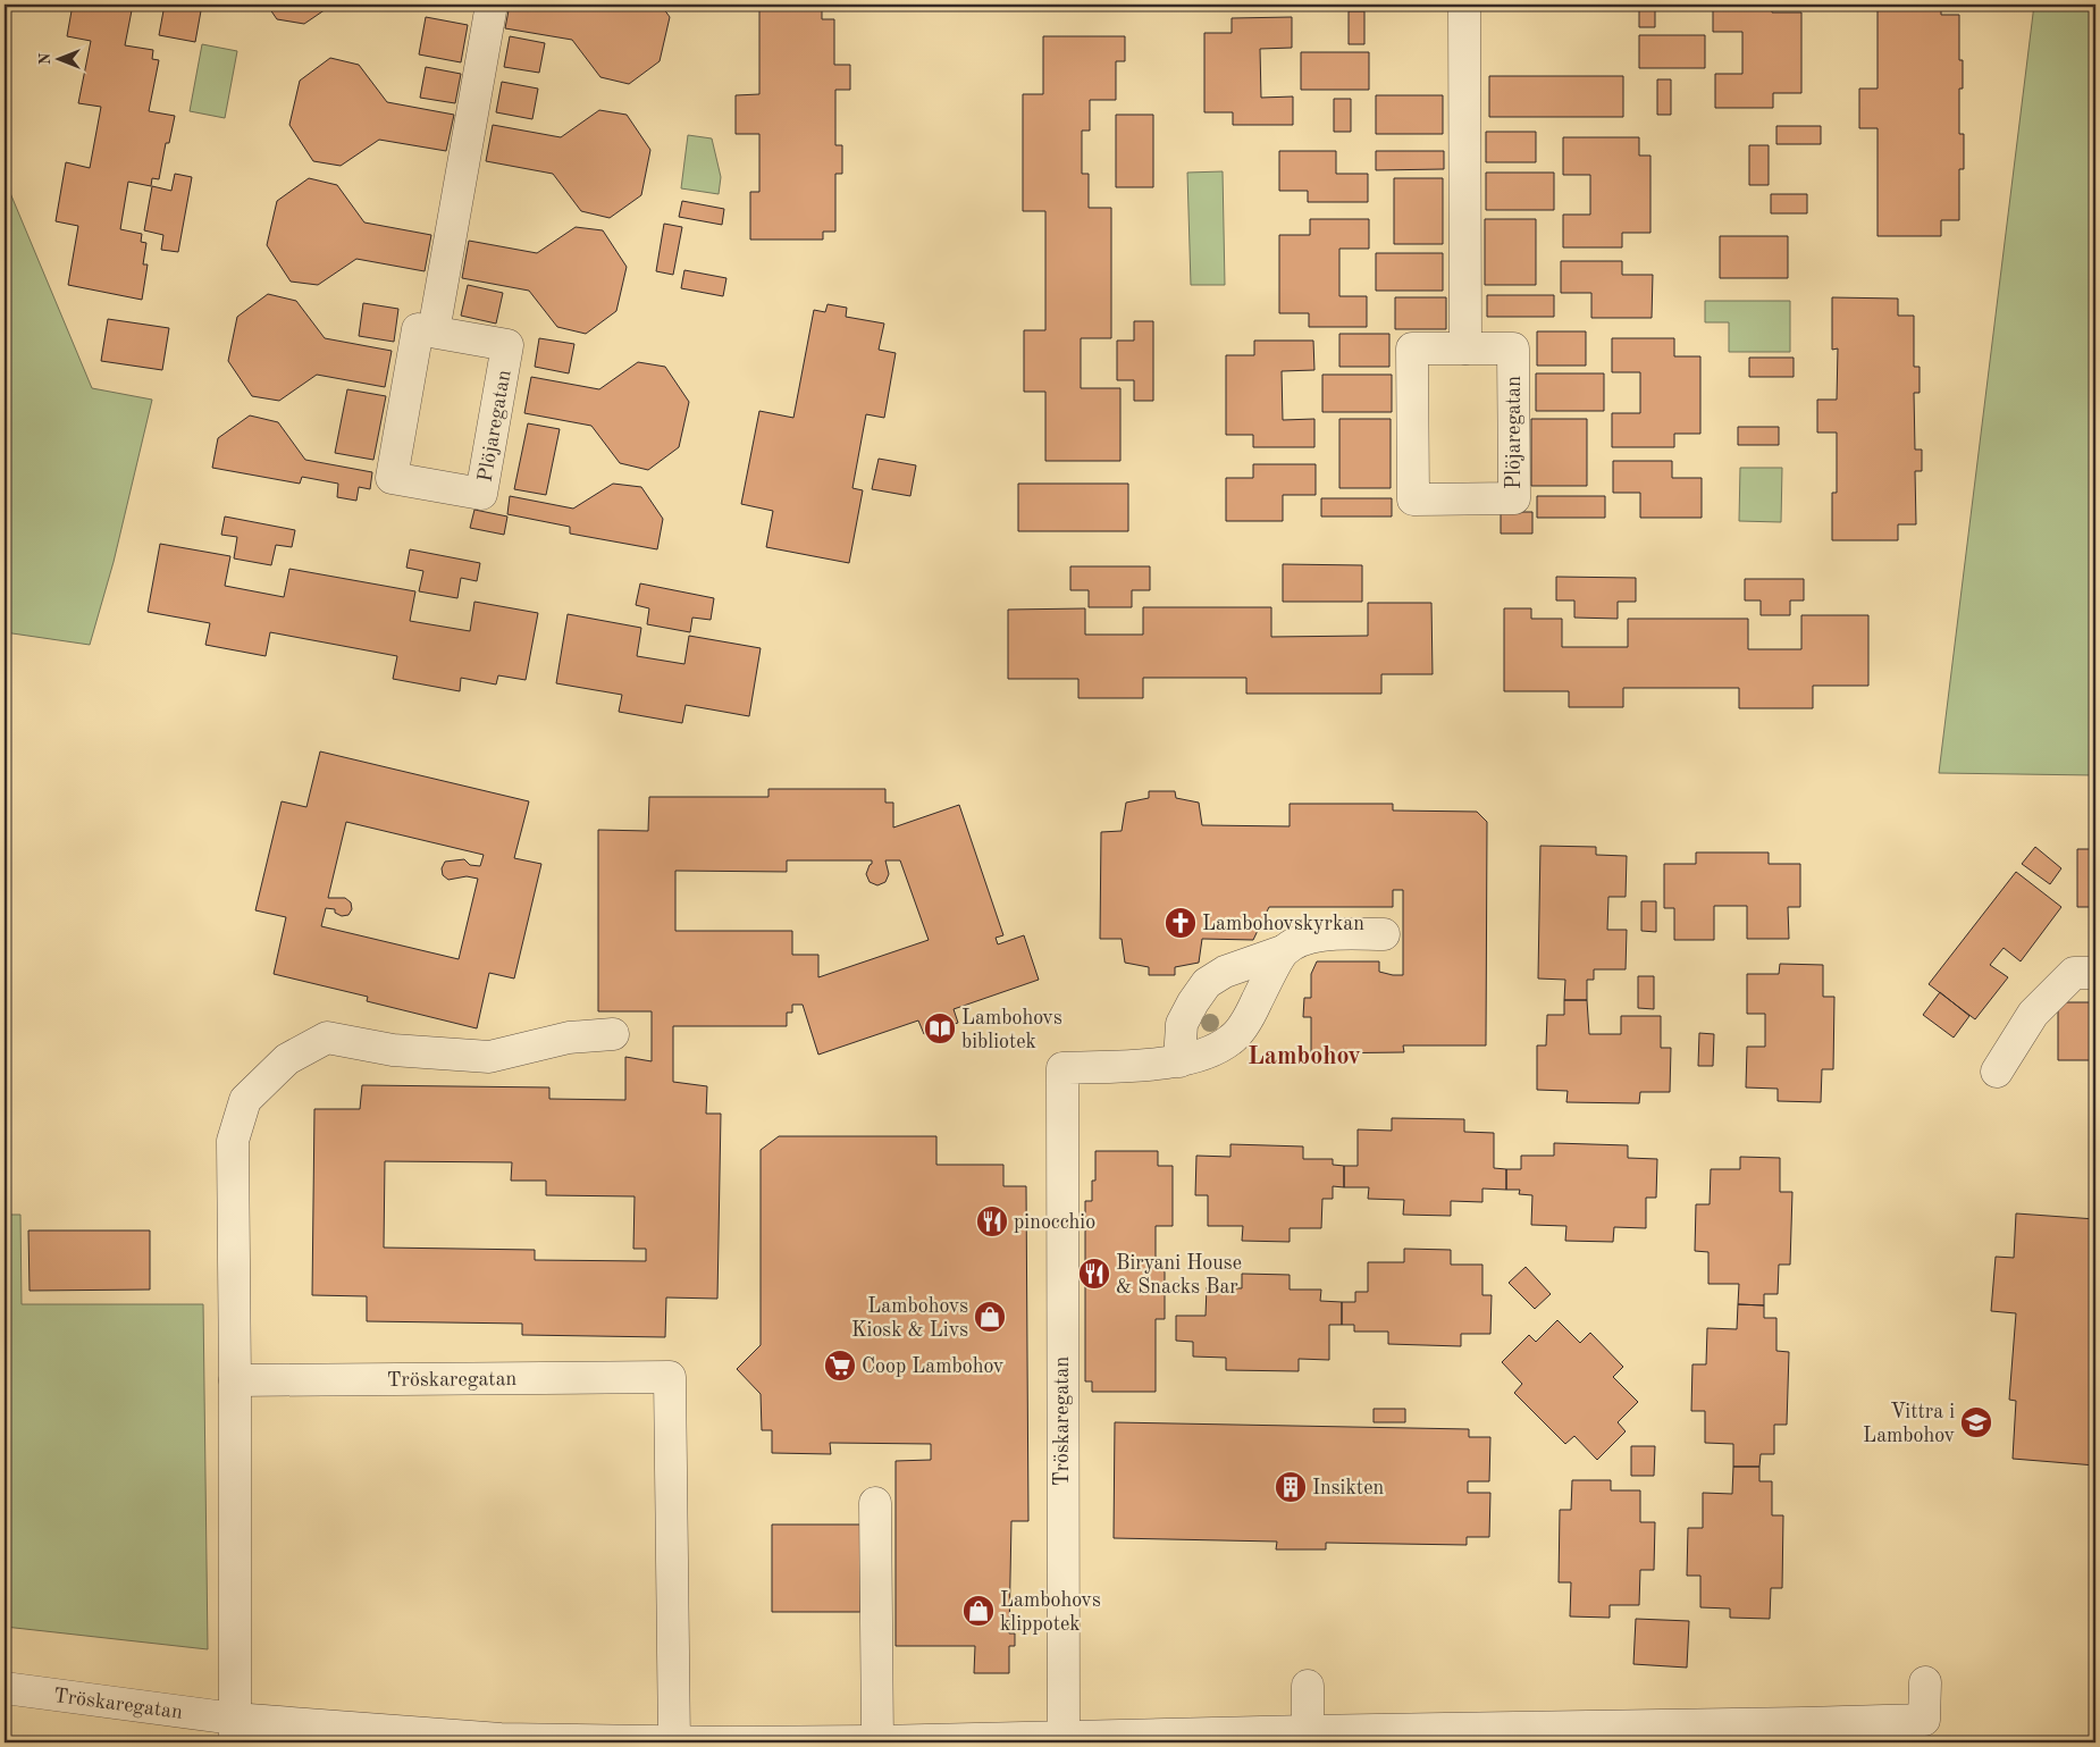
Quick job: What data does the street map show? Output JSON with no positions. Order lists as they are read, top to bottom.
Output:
{
  "streets": {
    "street": ["Plöjaregatan", "Tröskaregatan"]
  },
  "districts": ["Lambohov"],
  "places": {
    "church": ["Lambohovskyrkan"],
    "library": ["Lambohovs bibliotek"],
    "restaurant": ["pinocchio", "Biryani House & Snacks Bar"],
    "shop": ["Lambohovs Kiosk & Livs", "Lambohovs klippotek"],
    "supermarket": ["Coop Lambohov"],
    "school or university": ["Vittra i Lambohov"],
    "building": ["Insikten"]
  },
  "north": "left"
}
